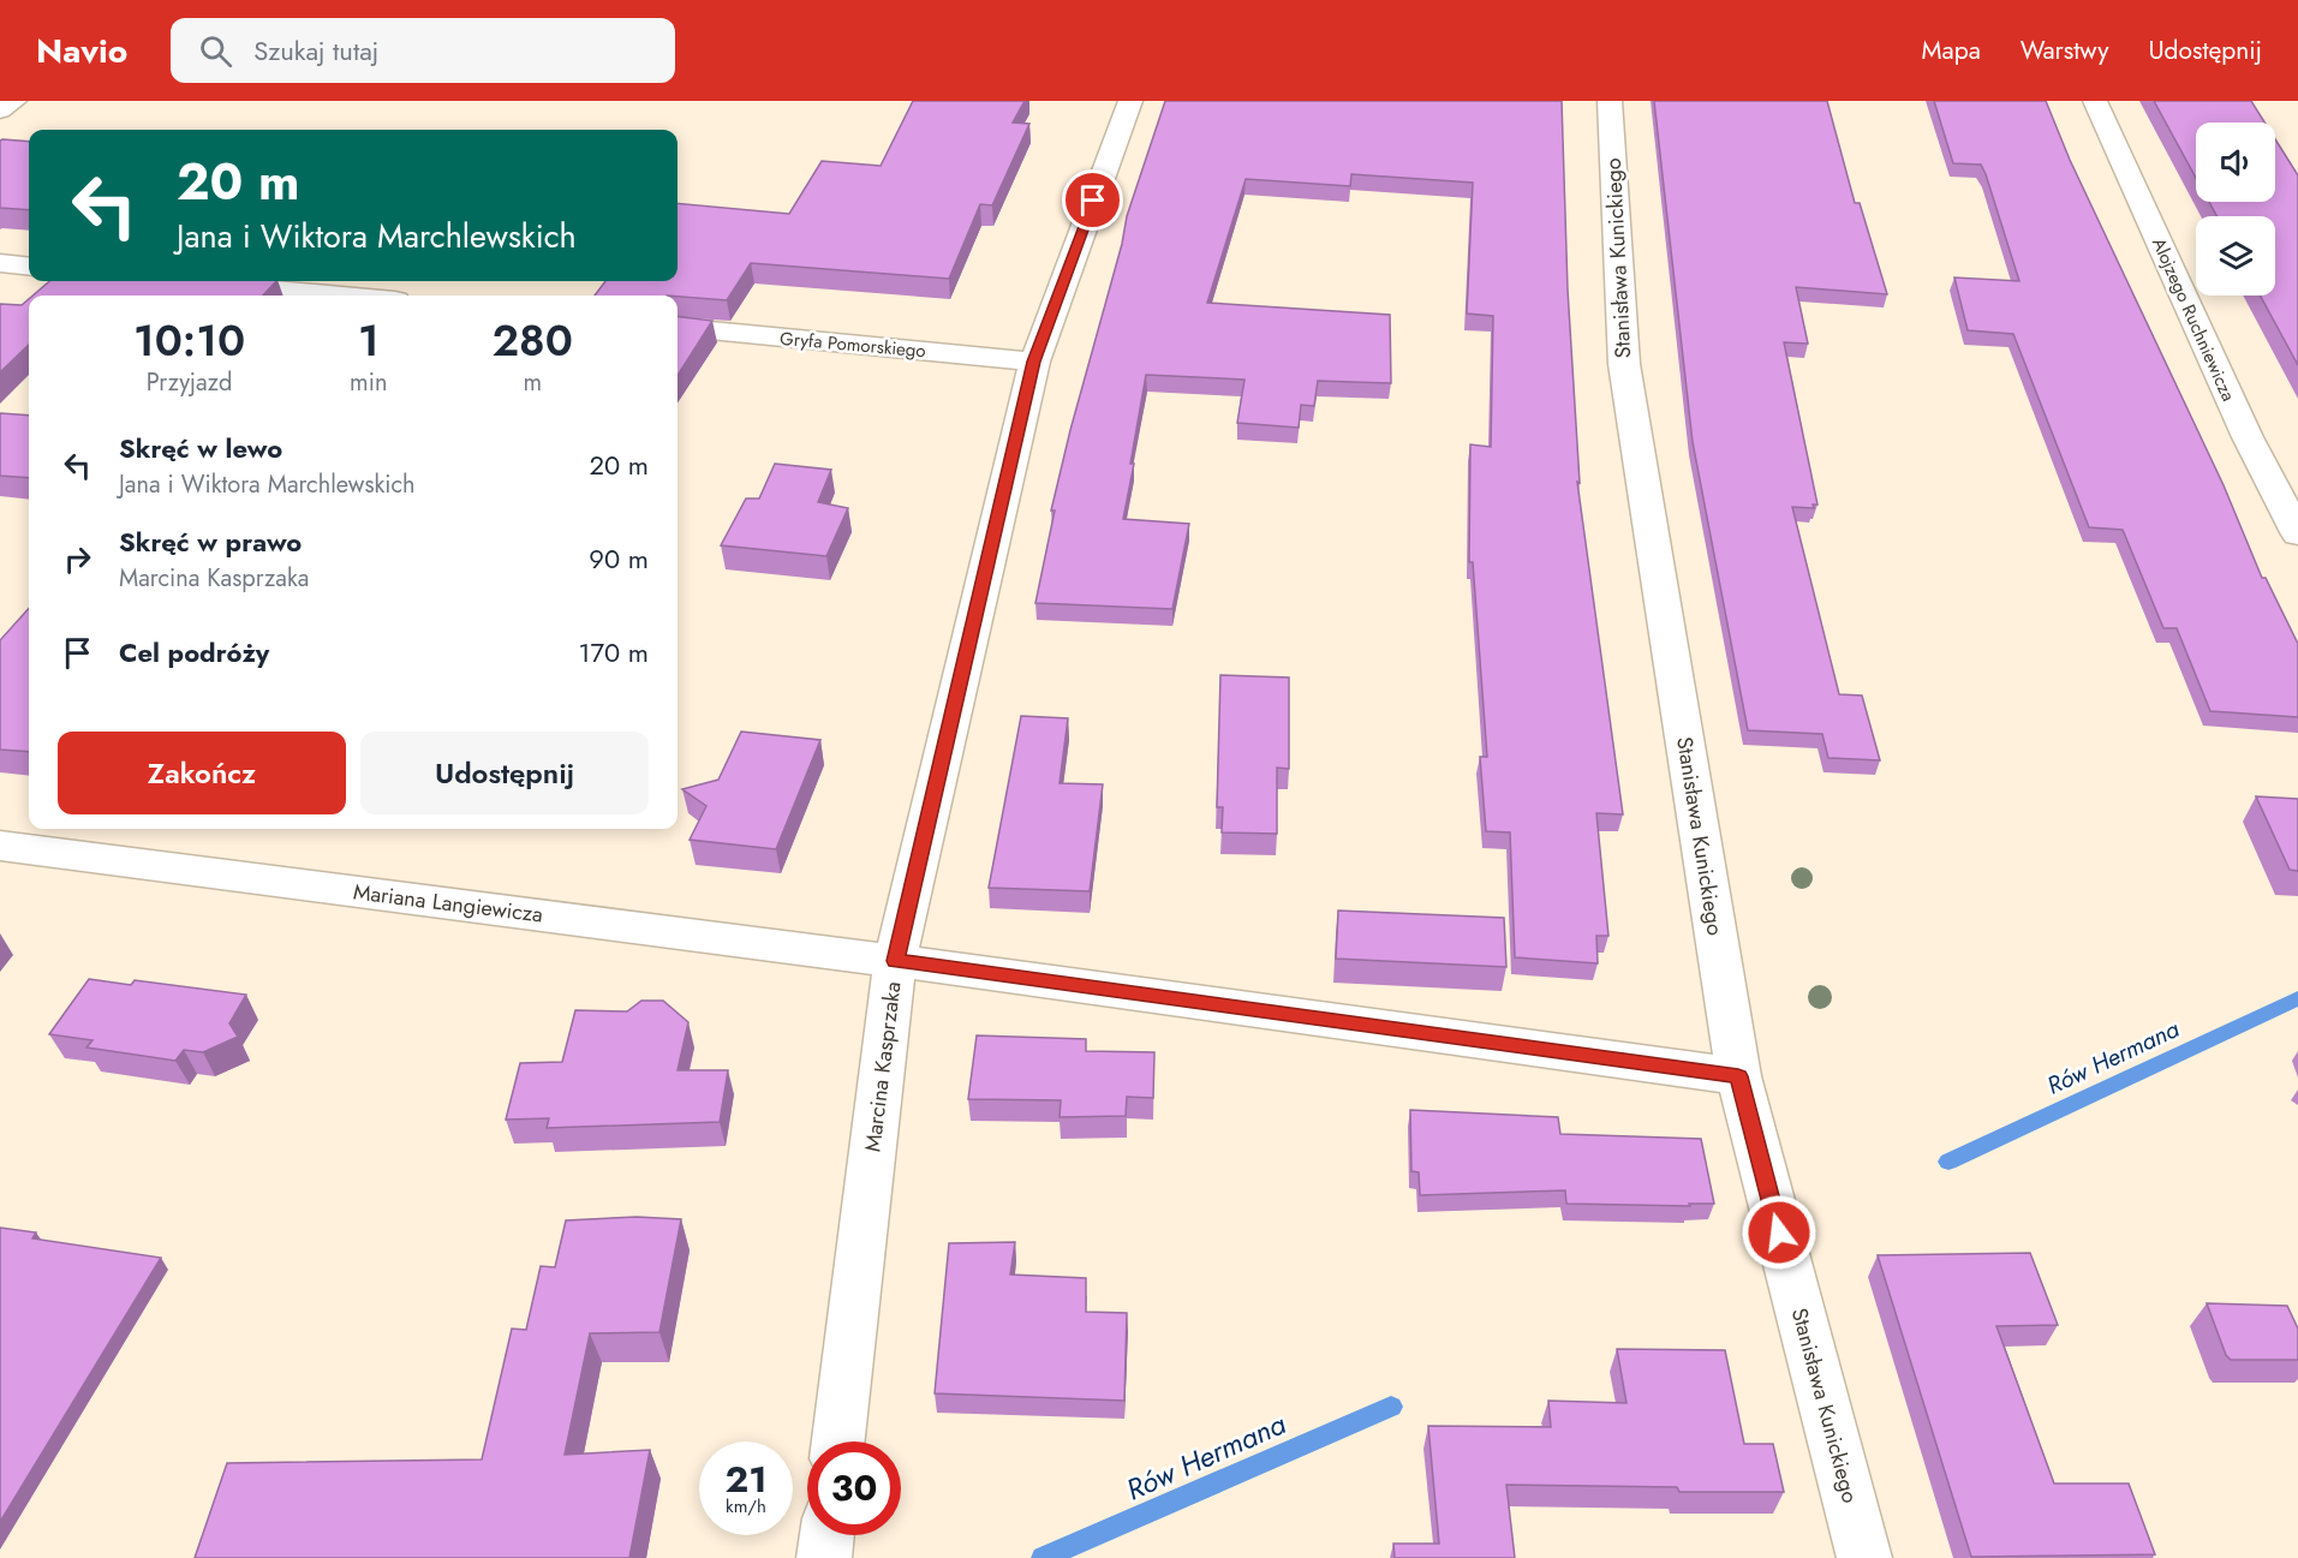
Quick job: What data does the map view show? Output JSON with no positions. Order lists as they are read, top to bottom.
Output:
{
  "streets": {
    "street": [
      "Stanisława Kunickiego",
      "Alojzego Ruchniewicza",
      "Gryfa Pomorskiego",
      "Mariana Langiewicza",
      "Marcina Kasprzaka"
    ]
  },
  "crossings": [
    ["Stanisława Kunickiego", "Mariana Langiewicza"],
    ["Gryfa Pomorskiego", "Marcina Kasprzaka"],
    ["Mariana Langiewicza", "Marcina Kasprzaka"]
  ],
  "water": ["Rów Hermana"],
  "page": {
    "header": "Navio",
    "search": "Szukaj tutaj",
    "nav": ["Mapa", "Warstwy", "Udostępnij"],
    "turn": ["20 m", "Jana i Wiktora Marchlewskich"],
    "eta": [
      "10:10",
      "Przyjazd",
      "1",
      "min",
      "280",
      "m"
    ],
    "list": [
      {
        "name": "Skręć w lewo",
        "note": "Jana i Wiktora Marchlewskich",
        "value": "20 m"
      },
      {
        "name": "Skręć w prawo",
        "note": "Marcina Kasprzaka",
        "value": "90 m"
      },
      {
        "name": "Cel podróży",
        "value": "170 m"
      }
    ],
    "buttons": ["Zakończ", "Udostępnij"],
    "speed": "21 km/h",
    "limit": "30"
  }
}
